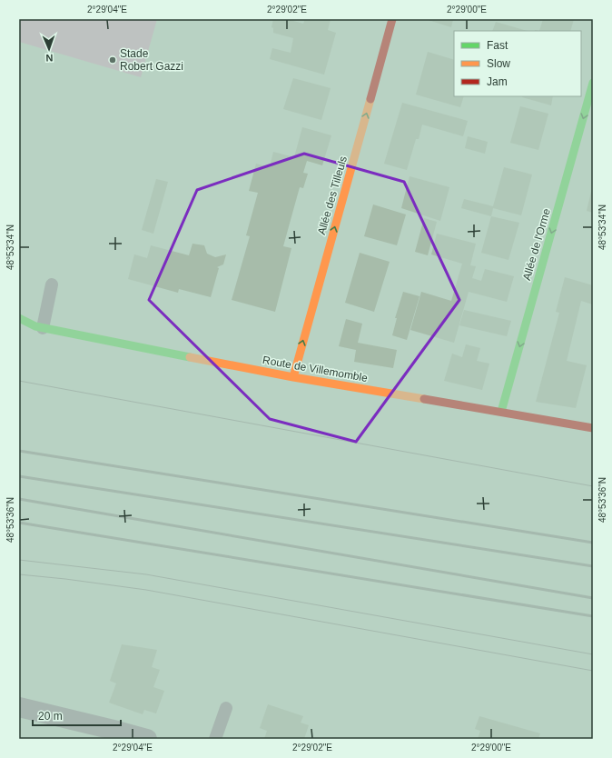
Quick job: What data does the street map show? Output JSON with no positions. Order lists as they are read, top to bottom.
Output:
{
  "streets": {
    "street": ["Allée des Tilleuls", "Allée de l'Orme", "Route de Villemomble"]
  },
  "crossings": [
    ["Allée des Tilleuls", "Route de Villemomble"],
    ["Allée de l'Orme", "Route de Villemomble"]
  ],
  "one_way": ["Allée des Tilleuls", "Allée de l'Orme"],
  "places": ["Stade Robert Gazzi"],
  "legend": ["Fast", "Slow", "Jam"],
  "scale_bar": "20 m",
  "north": "bottom",
  "coordinates": [
    "2°29'04\"E",
    "2°29'02\"E",
    "2°29'00\"E",
    "48°53'34\"N",
    "48°53'36\"N"
  ]
}
